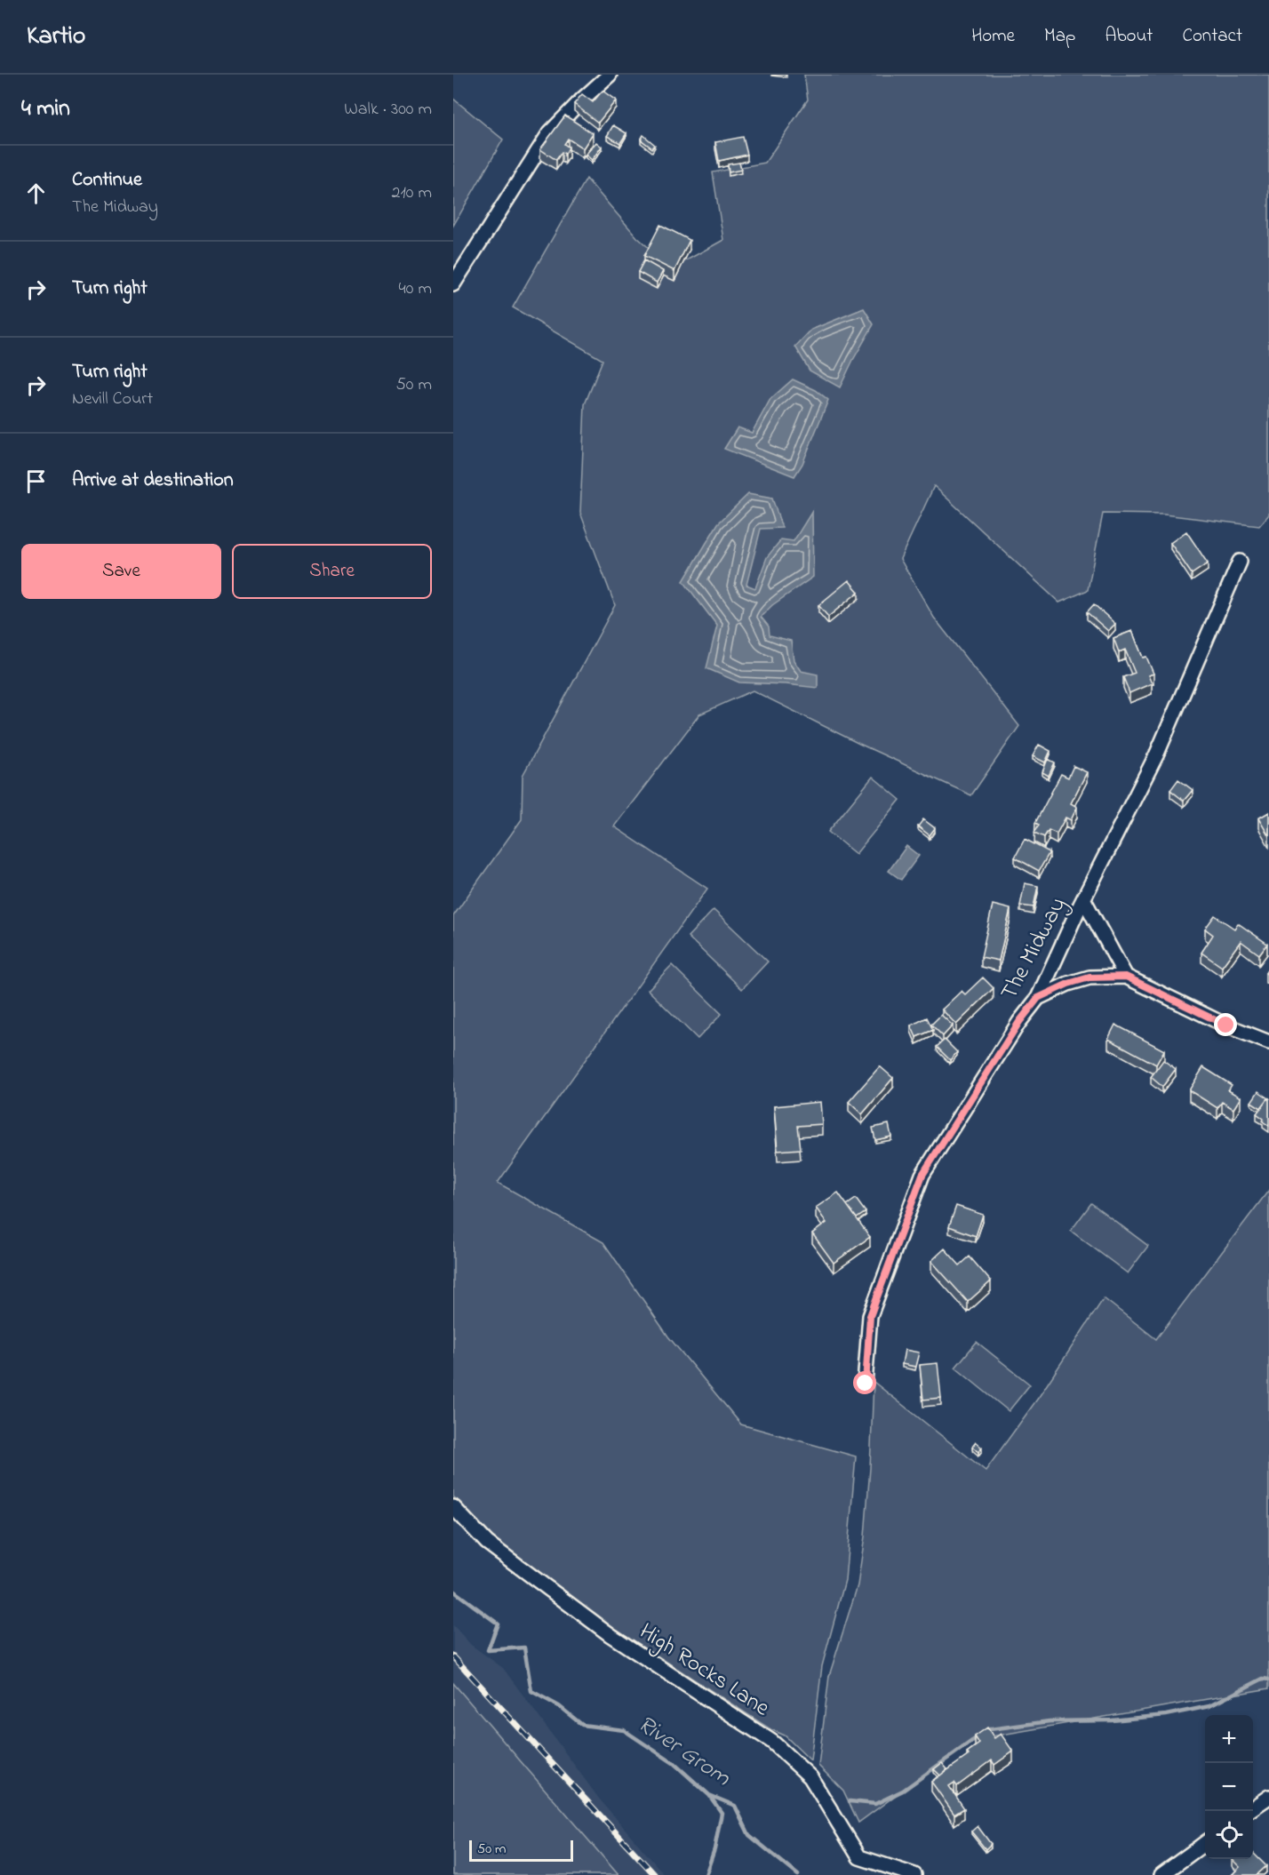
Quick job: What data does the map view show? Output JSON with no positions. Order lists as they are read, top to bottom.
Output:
{
  "streets": {
    "street": ["The Midway", "High Rocks Lane"]
  },
  "water": ["River Grom"],
  "scale_bar": "50 m",
  "page": {
    "header": "Kartio",
    "nav": [
      "Home",
      "Map",
      "About",
      "Contact"
    ],
    "heading": ["4 min", "Walk · 300 m"],
    "list": [
      ["Continue", "The Midway", "210 m"],
      ["Turn right", "40 m"],
      ["Turn right", "Nevill Court", "50 m"],
      "Arrive at destination"
    ],
    "buttons": ["Save", "Share"],
    "map_buttons": ["+", "−"],
    "scale": "50 m"
  }
}
